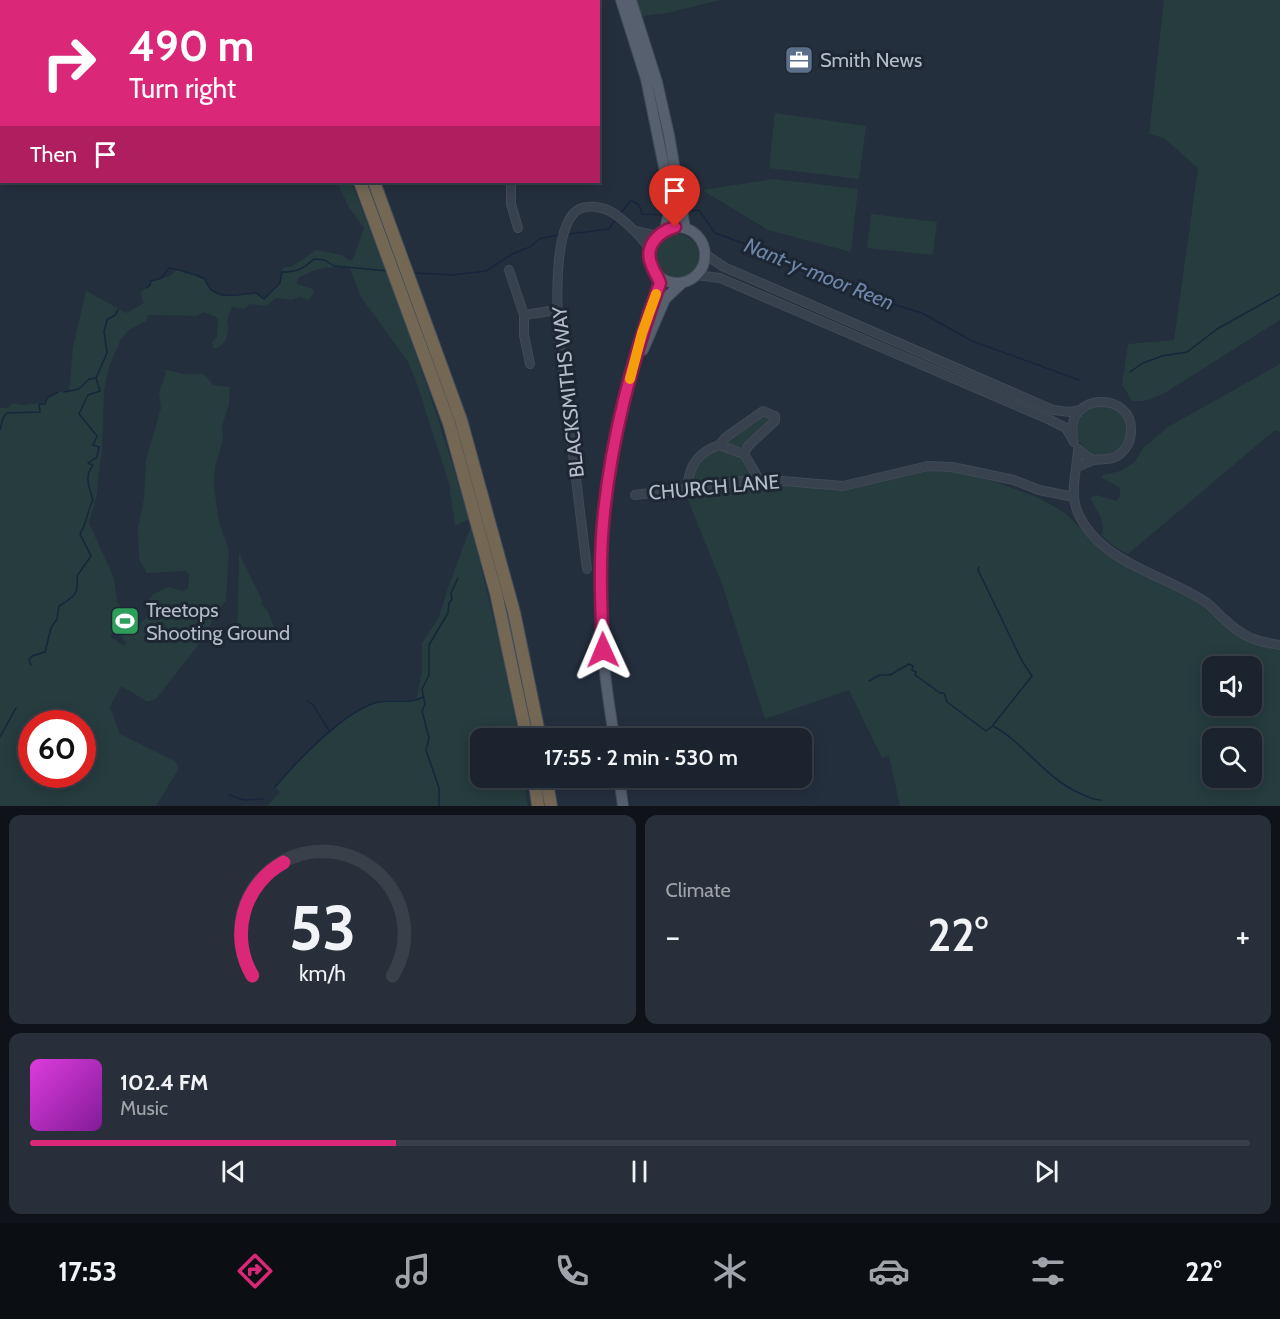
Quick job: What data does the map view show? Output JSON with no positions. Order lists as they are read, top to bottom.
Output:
{
  "streets": {
    "street": ["BLACKSMITHS WAY", "CHURCH LANE"]
  },
  "water": ["Nant-y-moor Reen"],
  "places": {
    "office": ["Smith News"],
    "sports": ["Treetops Shooting Ground"]
  },
  "page": {
    "turn": ["490 m", "Turn right"],
    "then": "Then",
    "limit": "60",
    "trip": "17:55 · 2 min · 530 m",
    "tile": "Climate",
    "heat": ["−", "22°", "+"],
    "song": ["102.4 FM", "Music"],
    "tabs": ["17:53", "22°"],
    "gauge": ["53", "km/h"]
  }
}
